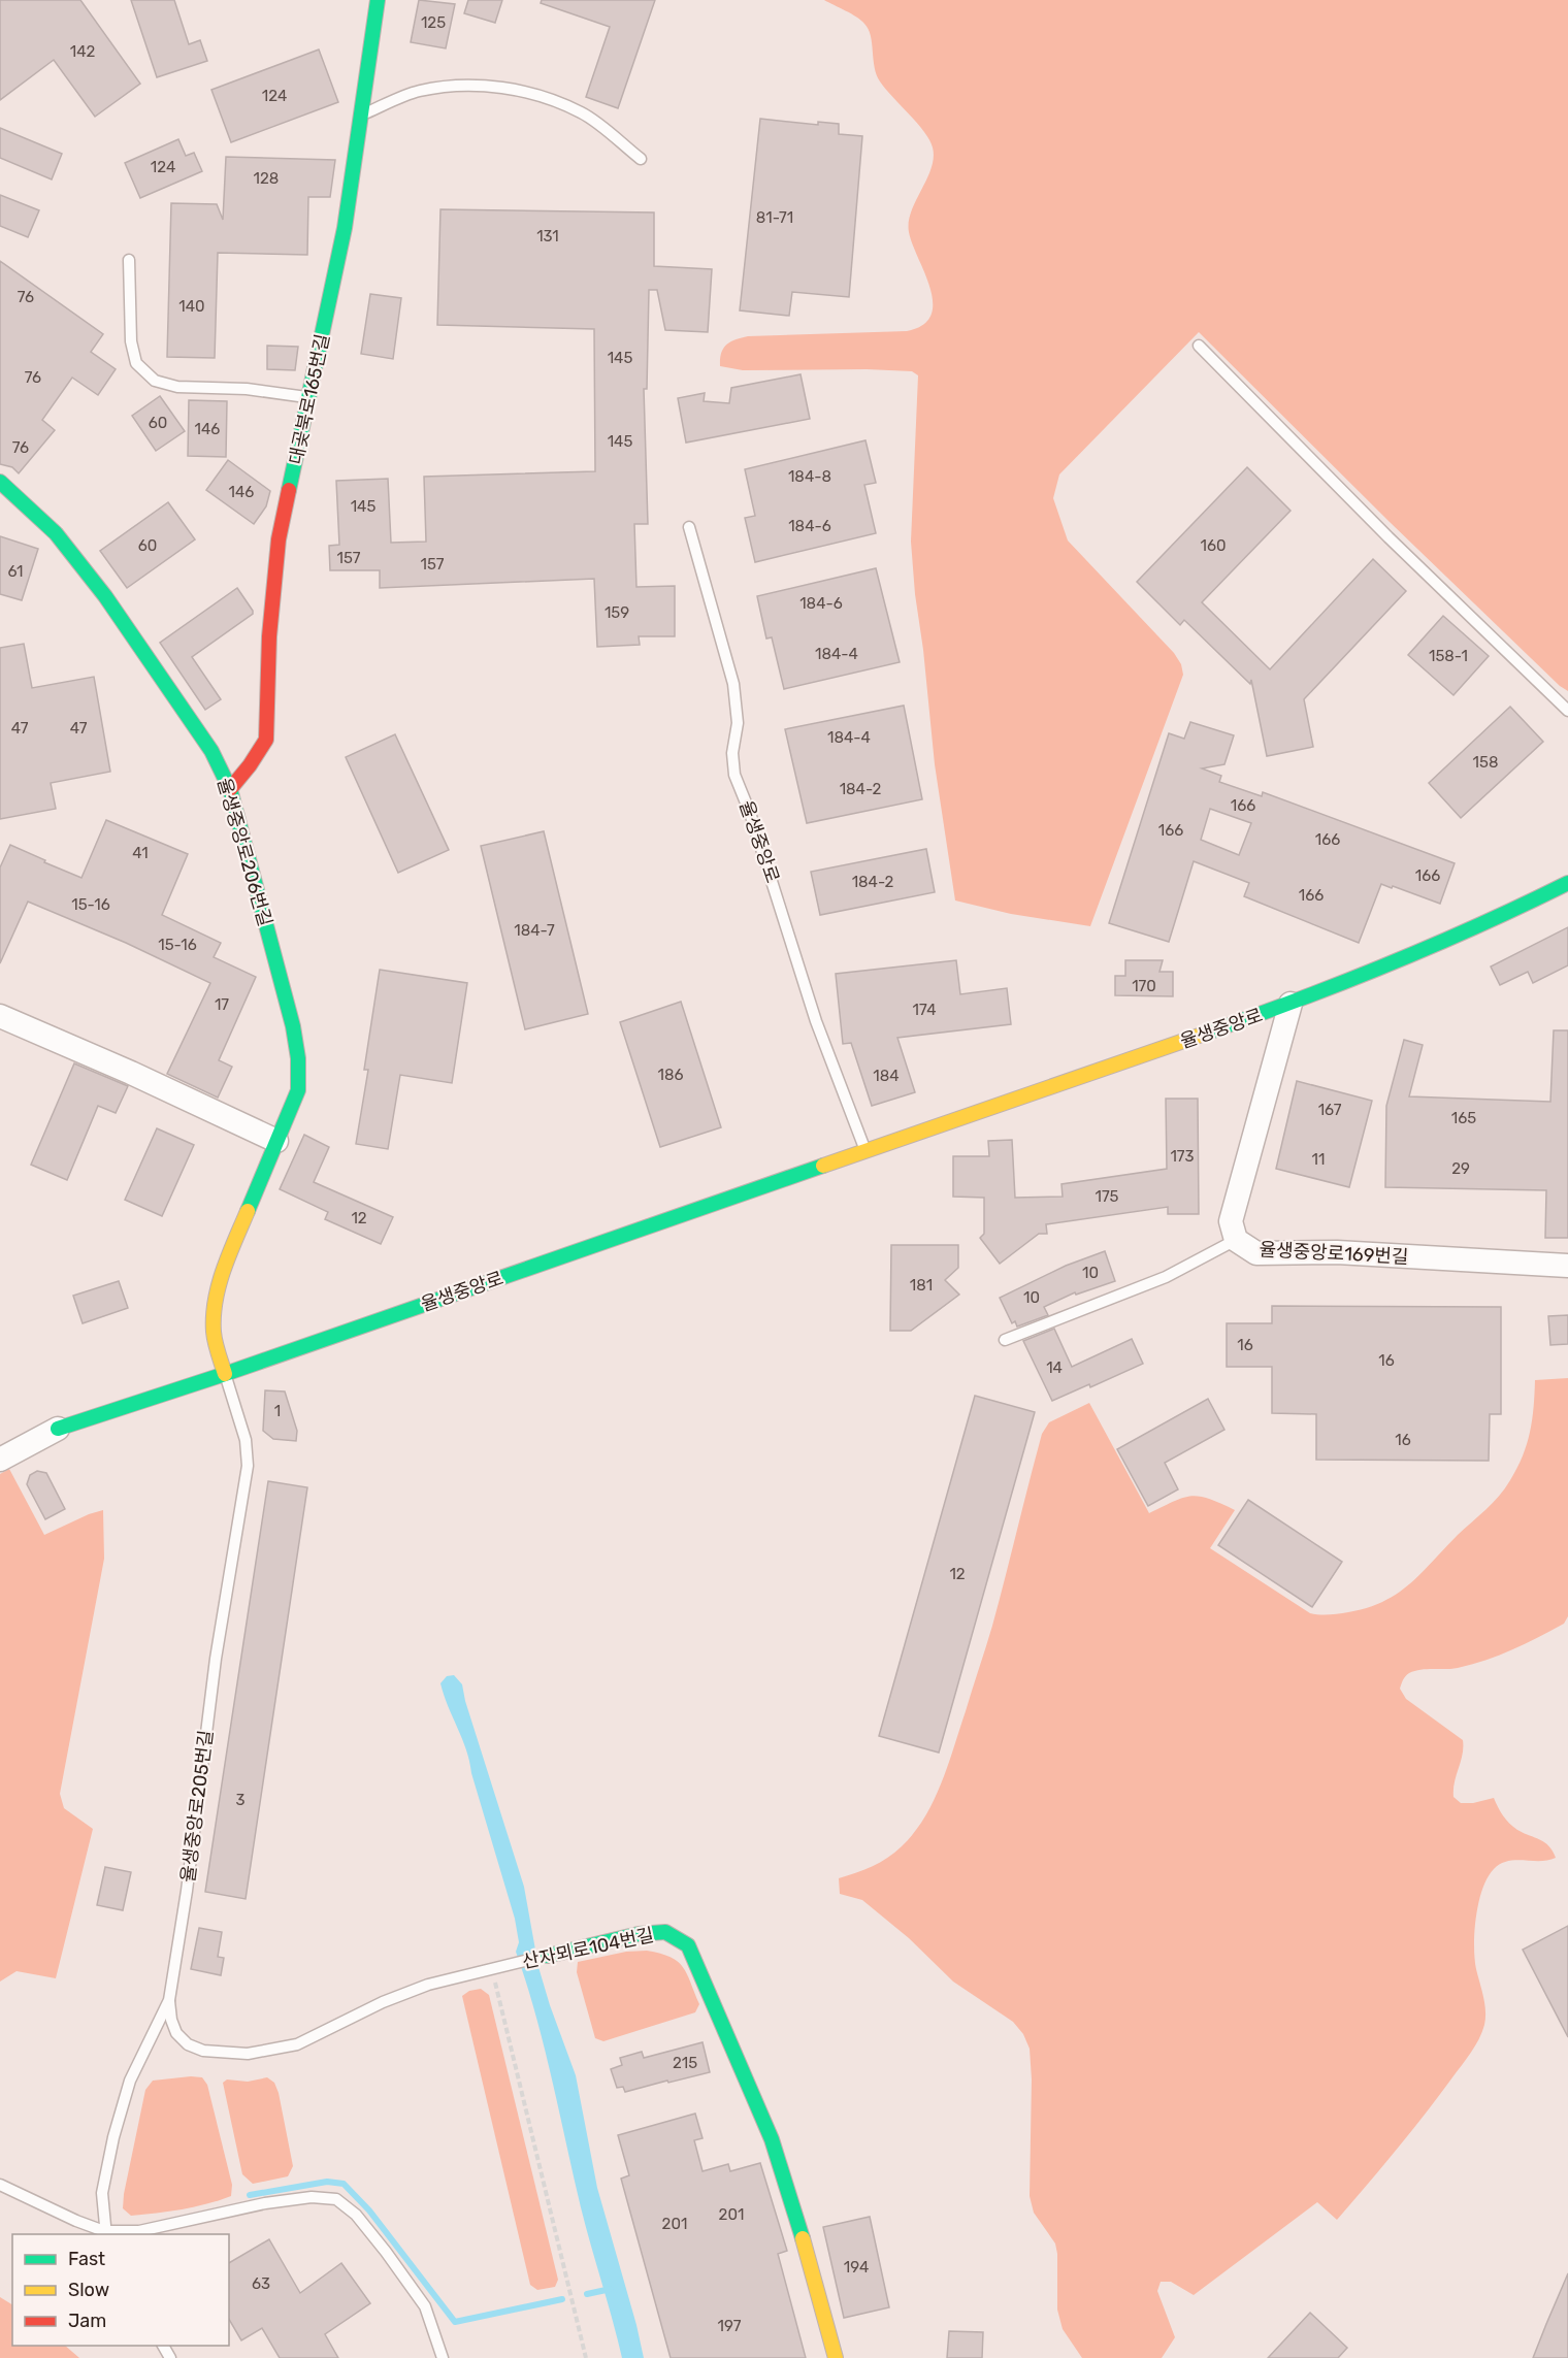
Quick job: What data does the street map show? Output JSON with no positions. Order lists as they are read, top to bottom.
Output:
{
  "streets": {
    "street": [
      "대곶북로165번길",
      "율생중앙로",
      "율생중앙로206번길",
      "율생중앙로169번길",
      "산자뫼로104번길"
    ],
    "lane": ["율생중앙로205번길"]
  },
  "crossings": [
    ["대곶북로165번길", "율생중앙로206번길"],
    ["율생중앙로", "율생중앙로206번길"],
    ["율생중앙로", "율생중앙로169번길"],
    ["율생중앙로", "율생중앙로205번길"],
    ["율생중앙로206번길", "율생중앙로205번길"],
    ["율생중앙로205번길", "산자뫼로104번길"]
  ],
  "house_numbers": [
    "125",
    "142",
    "124",
    "124",
    "128",
    "81-71",
    "131",
    "76",
    "140",
    "145",
    "76",
    "60",
    "146",
    "145",
    "76",
    "184-8",
    "146",
    "145",
    "184-6",
    "60",
    "160",
    "157",
    "157",
    "61",
    "184-6",
    "159",
    "184-4",
    "158-1",
    "47",
    "47",
    "184-4",
    "158",
    "184-2",
    "166",
    "166",
    "166",
    "41",
    "166",
    "184-2",
    "166",
    "15-16",
    "184-7",
    "15-16",
    "170",
    "17",
    "174",
    "186",
    "184",
    "167",
    "165",
    "173",
    "11",
    "29",
    "175",
    "12",
    "10",
    "181",
    "10",
    "16",
    "16",
    "14",
    "1",
    "16",
    "12",
    "3",
    "215",
    "201",
    "201",
    "194",
    "63",
    "197"
  ],
  "legend": ["Fast", "Slow", "Jam"]
}
